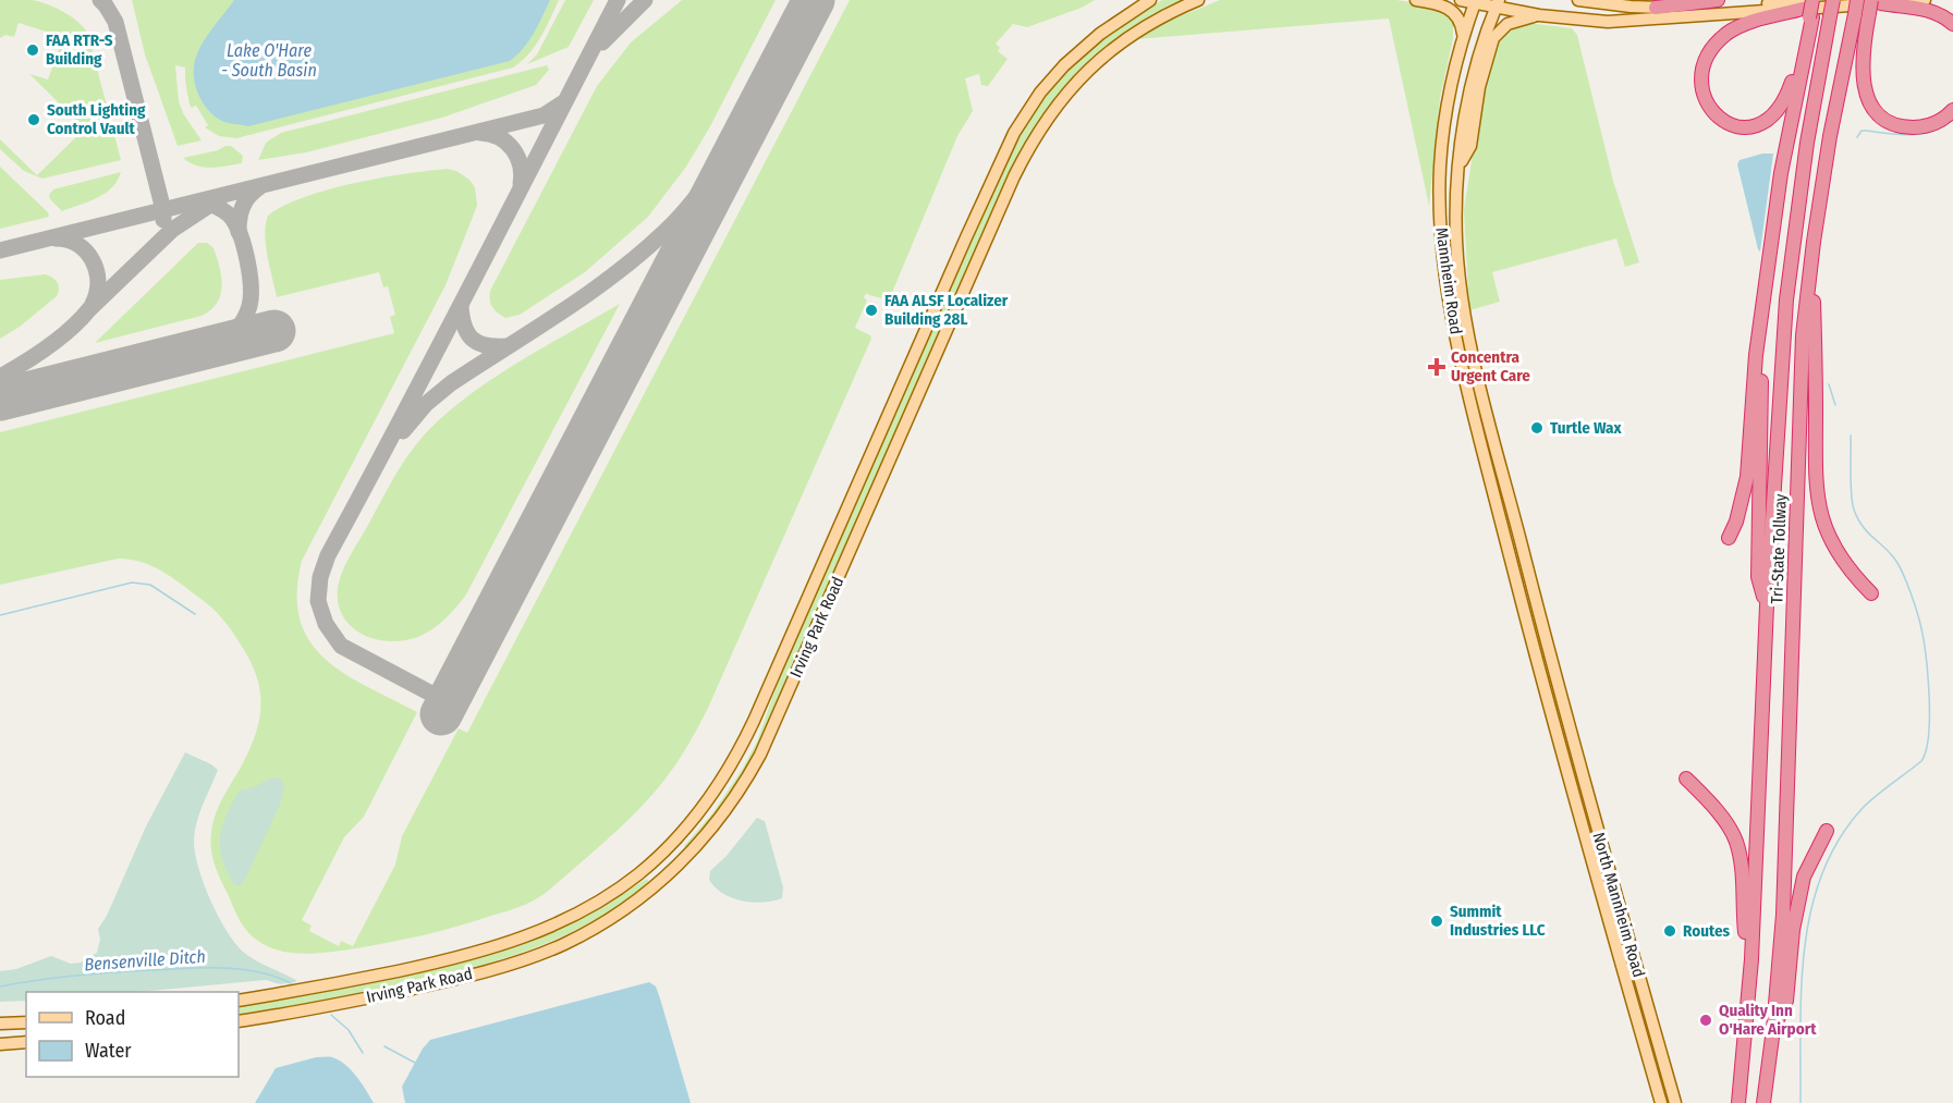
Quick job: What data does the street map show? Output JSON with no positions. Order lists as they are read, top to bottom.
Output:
{
  "streets": {
    "highway": ["Tri-State Tollway"],
    "main road": ["Mannheim Road", "Irving Park Road", "North Mannheim Road"]
  },
  "crossings": [
    ["Mannheim Road", "North Mannheim Road"]
  ],
  "water": ["Lake O'Hare - South Basin", "Bensenville Ditch"],
  "places": {
    "other": [
      "FAA RTR-S Building",
      "South Lighting Control Vault",
      "FAA ALSF Localizer Building 28L",
      "Turtle Wax",
      "Summit Industries LLC",
      "Routes",
      "Quality Inn O'Hare Airport"
    ],
    "health": ["Concentra Urgent Care"]
  },
  "legend": ["Road", "Water"]
}
